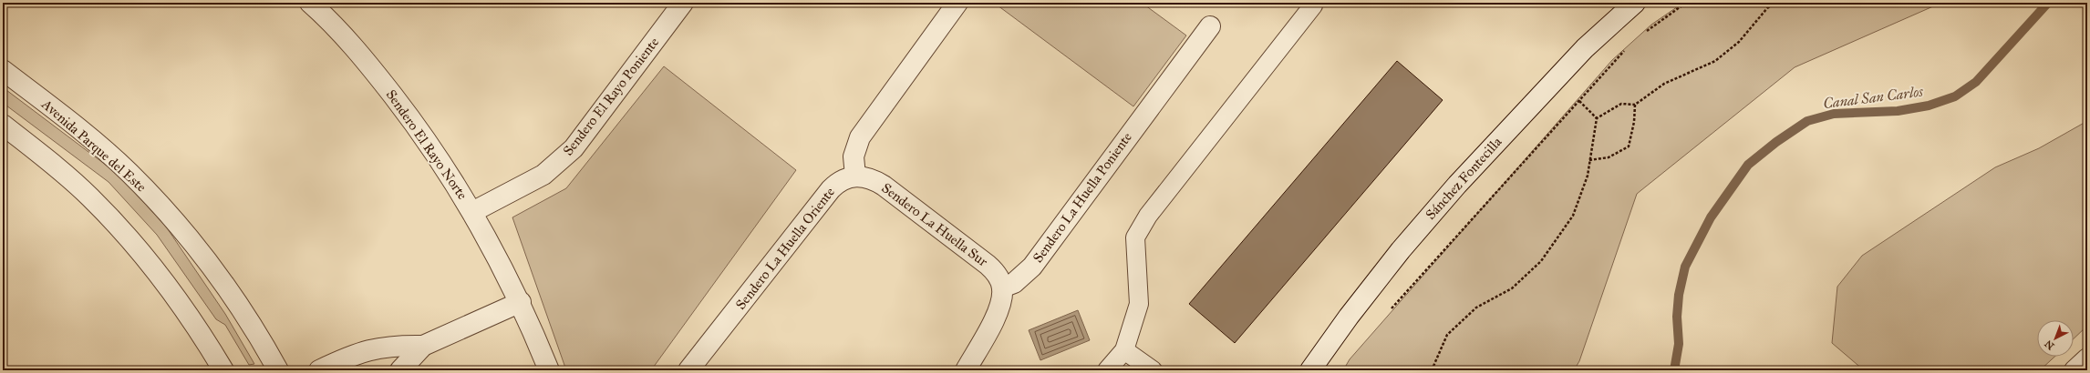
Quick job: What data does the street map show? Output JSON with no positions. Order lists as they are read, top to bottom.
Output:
{
  "streets": {
    "street": [
      "Sendero El Rayo Poniente",
      "Sendero El Rayo Norte",
      "Avenida Parque del Este",
      "Sánchez Fontecilla",
      "Sendero La Huella Poniente",
      "Sendero La Huella Sur",
      "Sendero La Huella Oriente"
    ]
  },
  "crossings": [
    ["Sendero El Rayo Poniente", "Sendero El Rayo Norte"],
    ["Sendero La Huella Poniente", "Sendero La Huella Sur"],
    ["Sendero La Huella Sur", "Sendero La Huella Oriente"]
  ],
  "water": ["Canal San Carlos"],
  "north": "bottom left"
}
